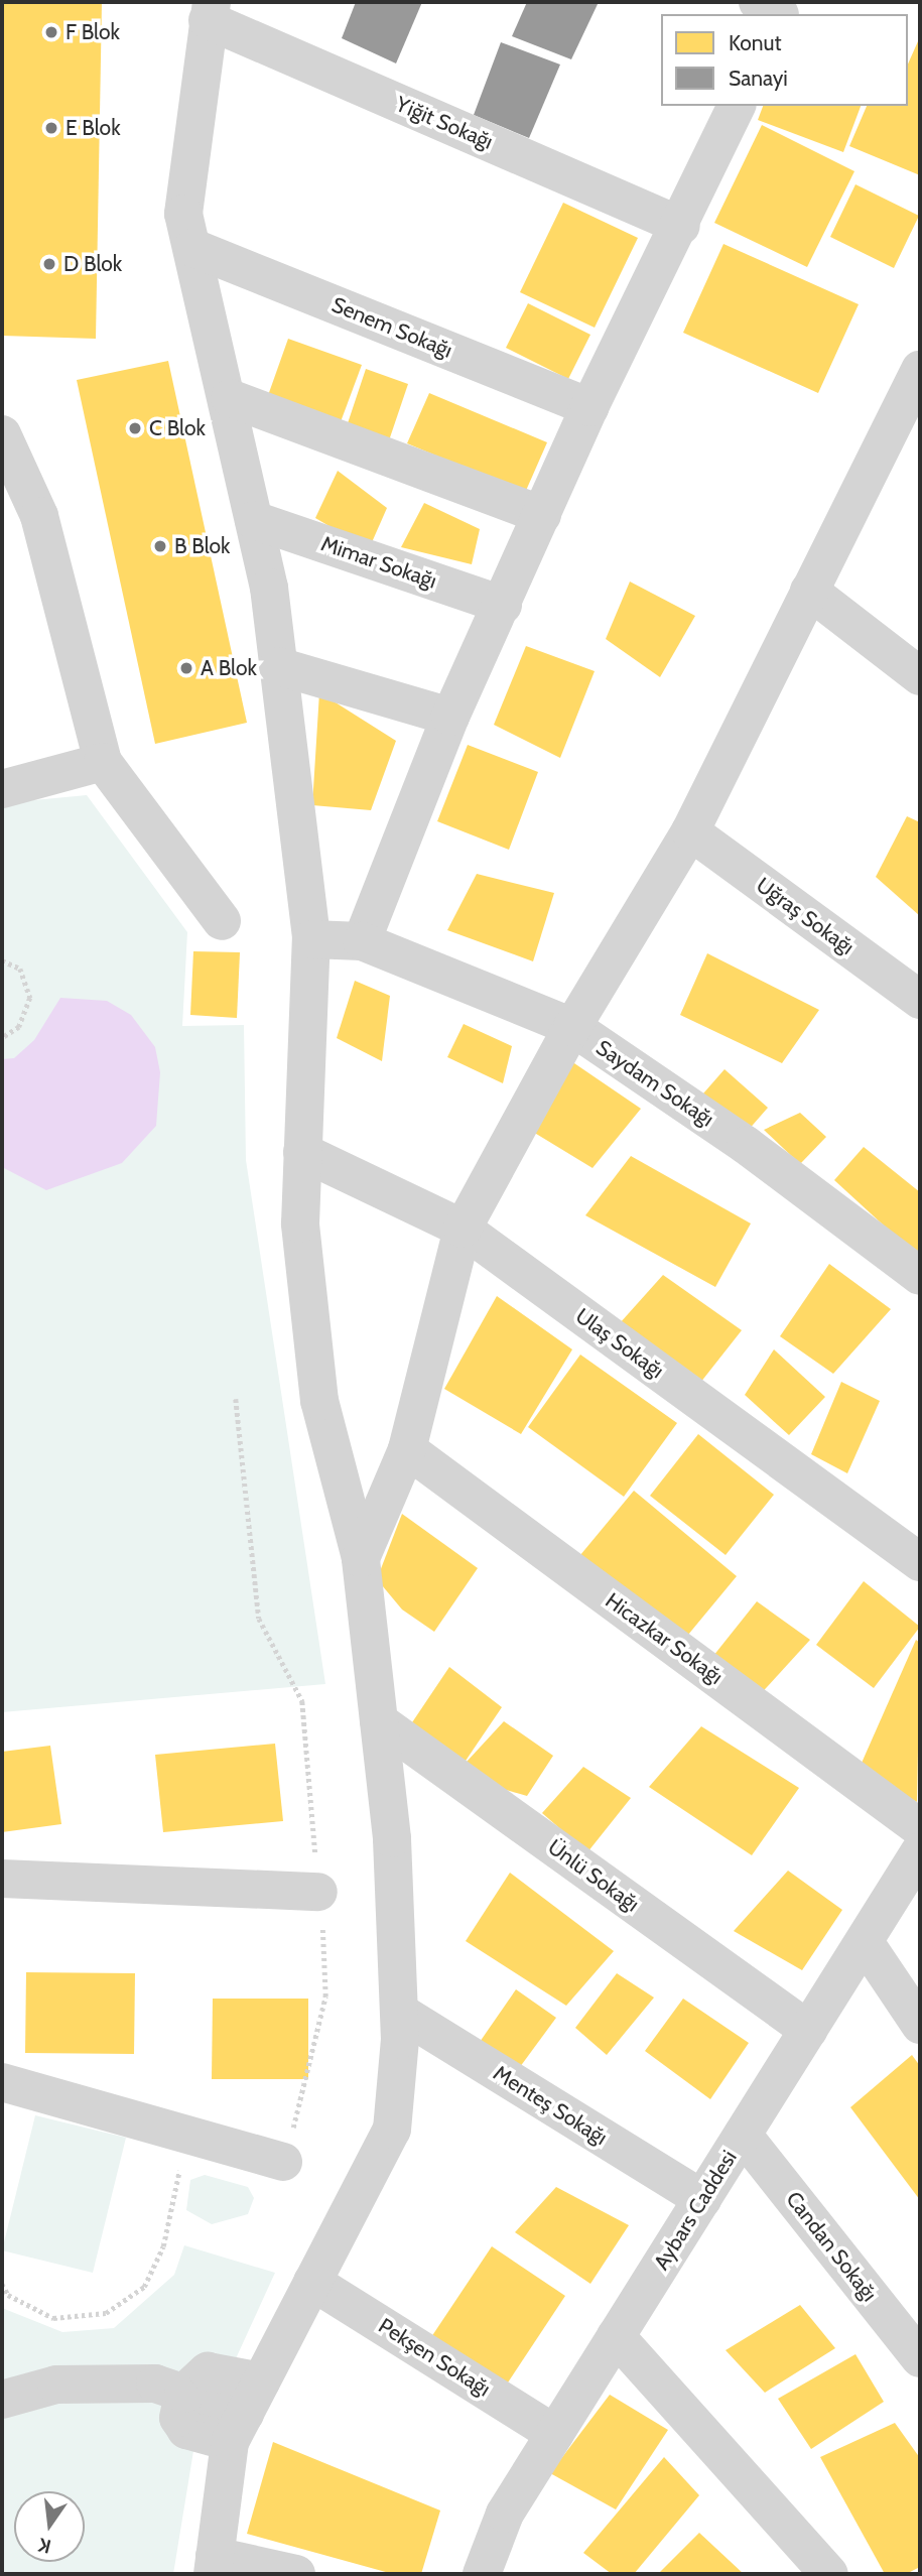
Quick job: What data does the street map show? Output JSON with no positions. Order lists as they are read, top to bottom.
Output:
{
  "streets": {
    "street": [
      "Yiğit Sokağı",
      "Senem Sokağı",
      "Mimar Sokağı",
      "Uğraş Sokağı",
      "Saydam Sokağı",
      "Ulaş Sokağı",
      "Hicazkar Sokağı",
      "Ünlü Sokağı",
      "Menteş Sokağı",
      "Aybars Caddesi",
      "Candan Sokağı",
      "Pekşen Sokağı"
    ]
  },
  "crossings": [
    ["Ünlü Sokağı", "Aybars Caddesi"],
    ["Menteş Sokağı", "Aybars Caddesi"],
    ["Aybars Caddesi", "Candan Sokağı"],
    ["Aybars Caddesi", "Pekşen Sokağı"]
  ],
  "places": [
    "F Blok",
    "E Blok",
    "D Blok",
    "C Blok",
    "B Blok",
    "A Blok"
  ],
  "legend": ["Konut", "Sanayi"],
  "north": "bottom"
}
